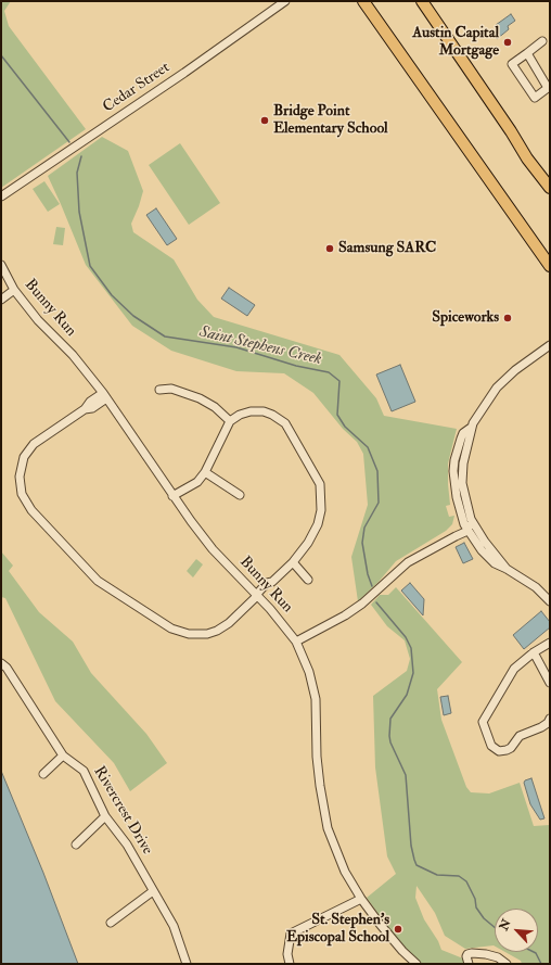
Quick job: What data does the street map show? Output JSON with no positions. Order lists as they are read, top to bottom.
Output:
{
  "streets": {
    "street": ["Cedar Street", "Bunny Run", "Rivercrest Drive"]
  },
  "water": ["Saint Stephens Creek"],
  "places": [
    "Austin Capital Mortgage",
    "Bridge Point Elementary School",
    "Samsung SARC",
    "Spiceworks",
    "St. Stephen's Episcopal School"
  ],
  "north": "top left"
}
